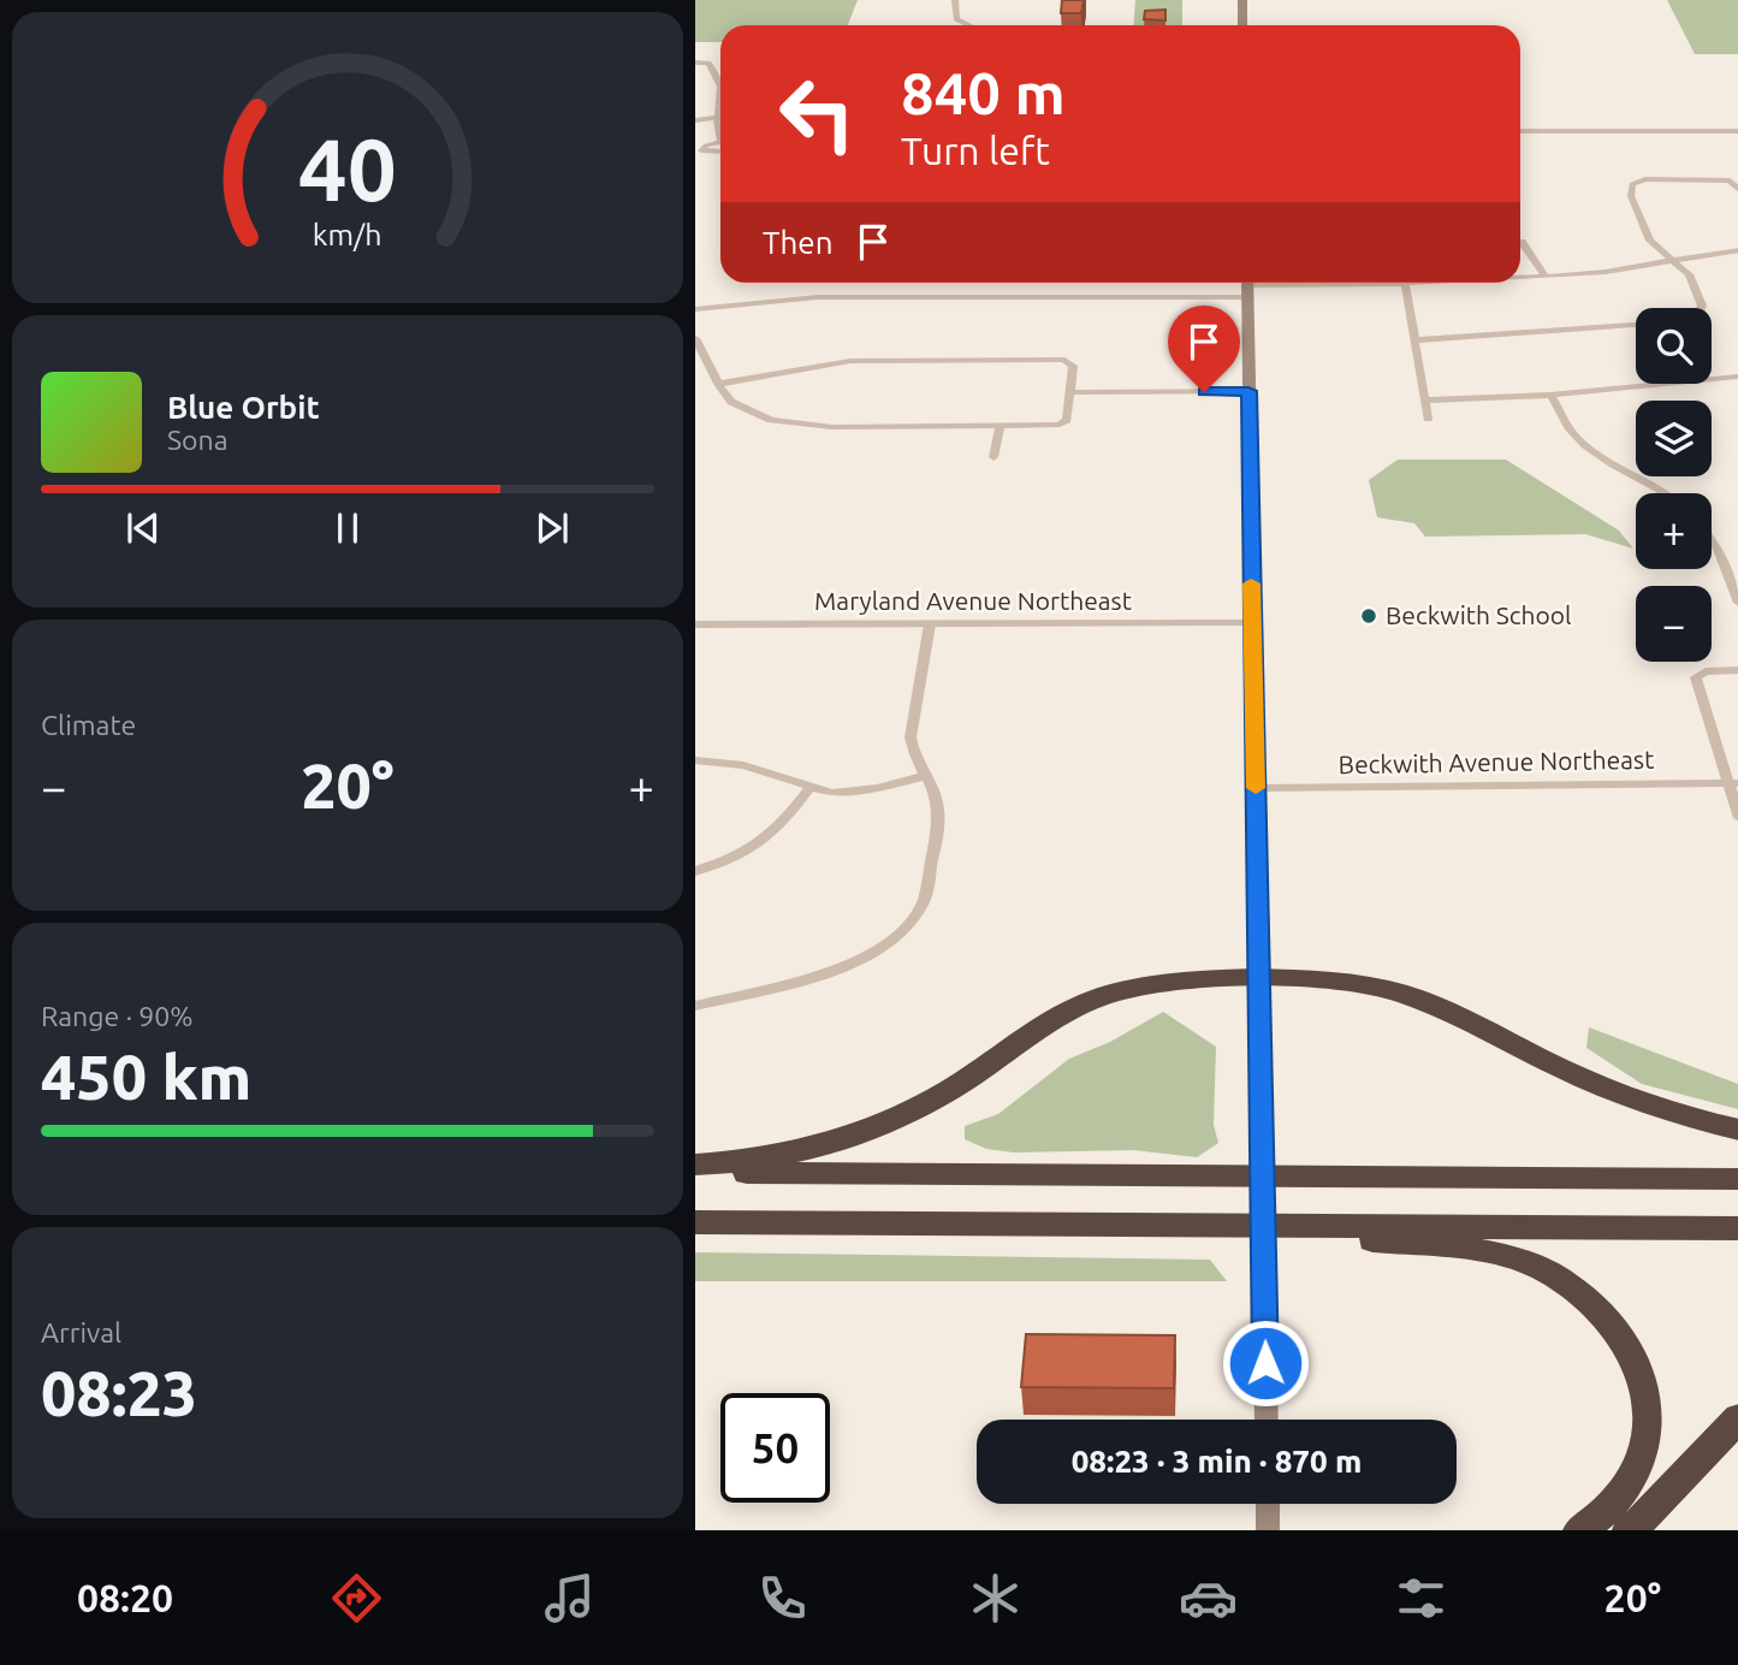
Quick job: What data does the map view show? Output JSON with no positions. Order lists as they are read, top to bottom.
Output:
{
  "streets": {
    "street": ["Maryland Avenue Northeast", "Beckwith Avenue Northeast"]
  },
  "places": ["Beckwith School"],
  "page": {
    "turn": ["840 m", "Turn left"],
    "then": "Then",
    "map_buttons": ["+", "−"],
    "song": ["Blue Orbit", "Sona"],
    "tile": [
      "Climate",
      ["Range · 90%", "450 km"],
      ["Arrival", "08:23"]
    ],
    "heat": ["−", "20°", "+"],
    "limit": "50",
    "trip": "08:23 · 3 min · 870 m",
    "tabs": ["08:20", "20°"],
    "gauge": ["40", "km/h"]
  }
}
